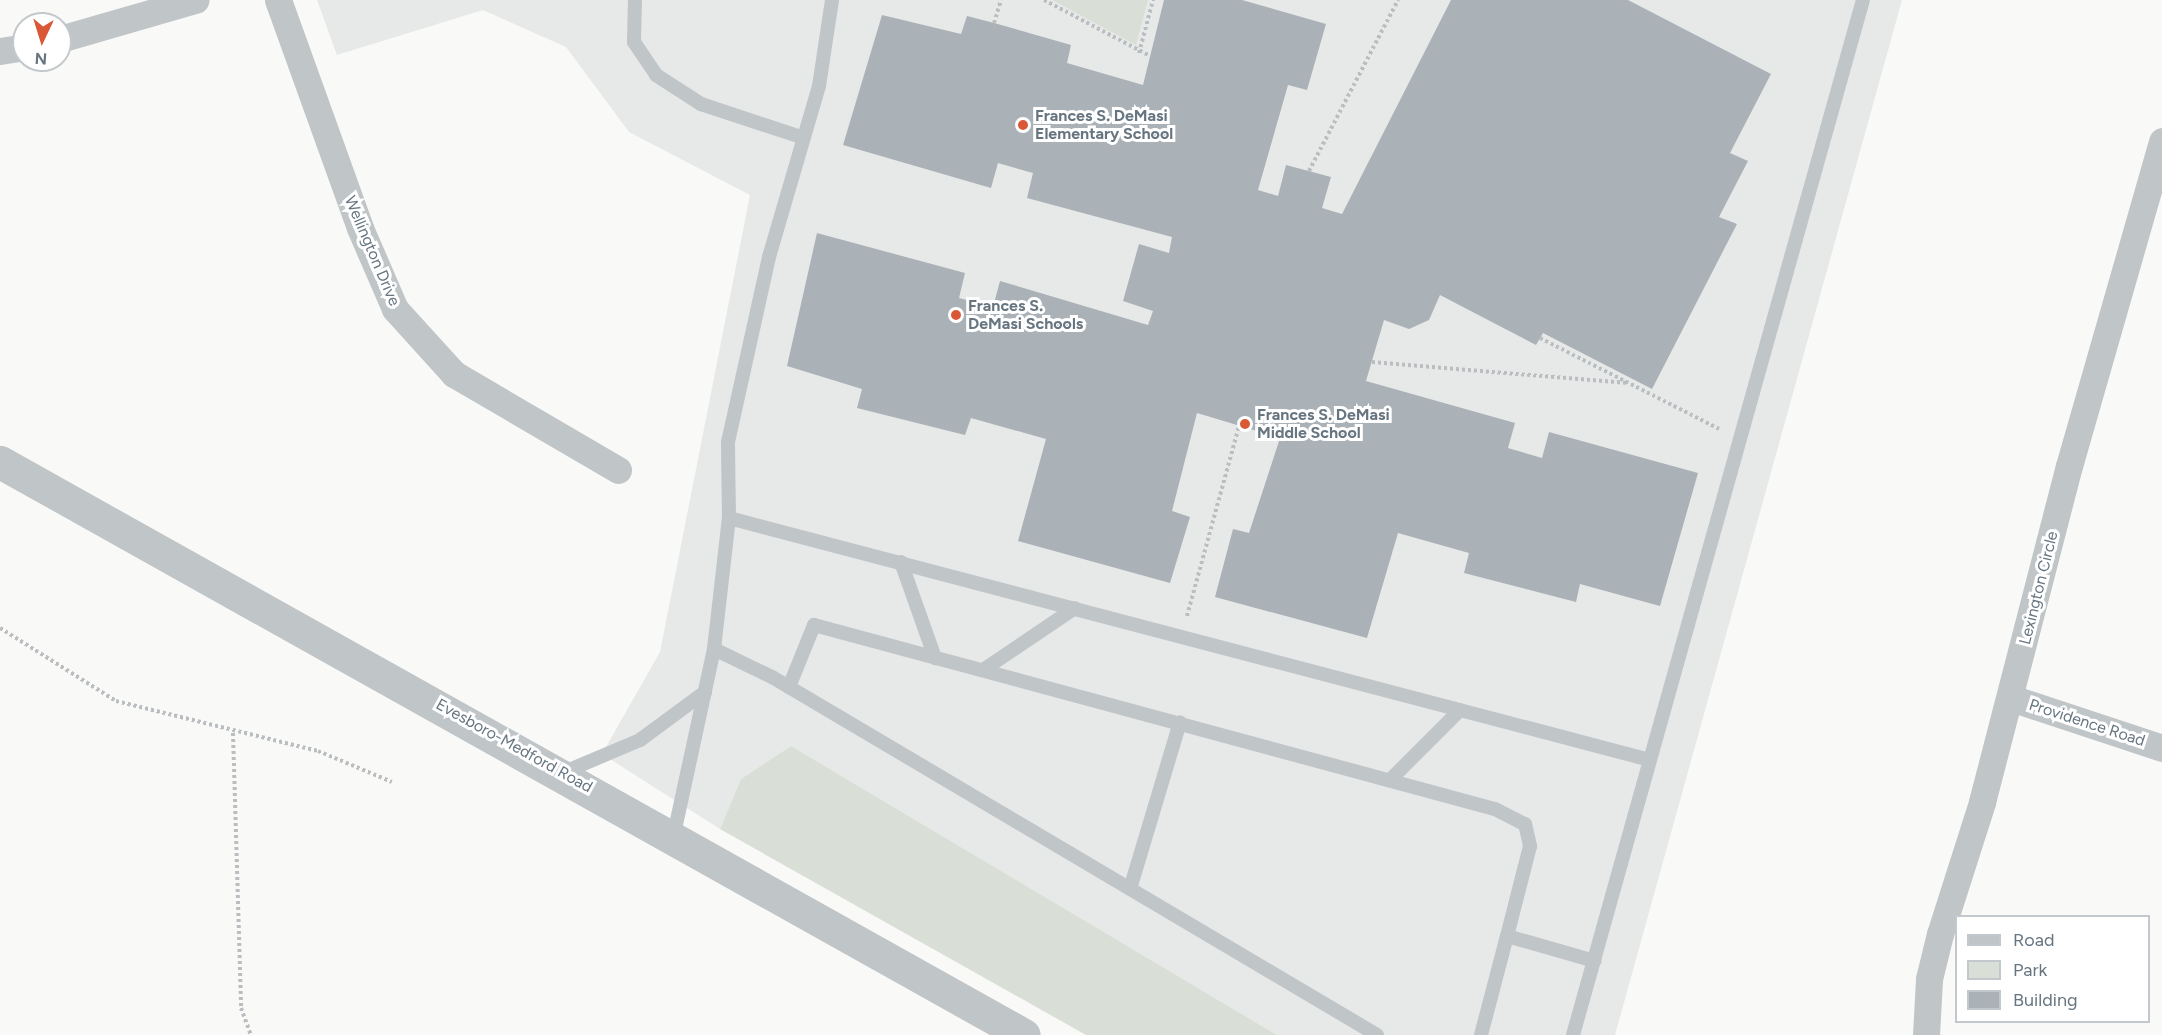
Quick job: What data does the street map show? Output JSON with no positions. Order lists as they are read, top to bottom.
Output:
{
  "streets": {
    "street": [
      "Wellington Drive",
      "Lexington Circle",
      "Providence Road",
      "Evesboro-Medford Road"
    ]
  },
  "crossings": [
    ["Lexington Circle", "Providence Road"]
  ],
  "places": ["Frances S. DeMasi Elementary School", "Frances S. DeMasi Schools", "Frances S. DeMasi Middle School"],
  "legend": ["Road", "Park", "Building"],
  "north": "bottom"
}
